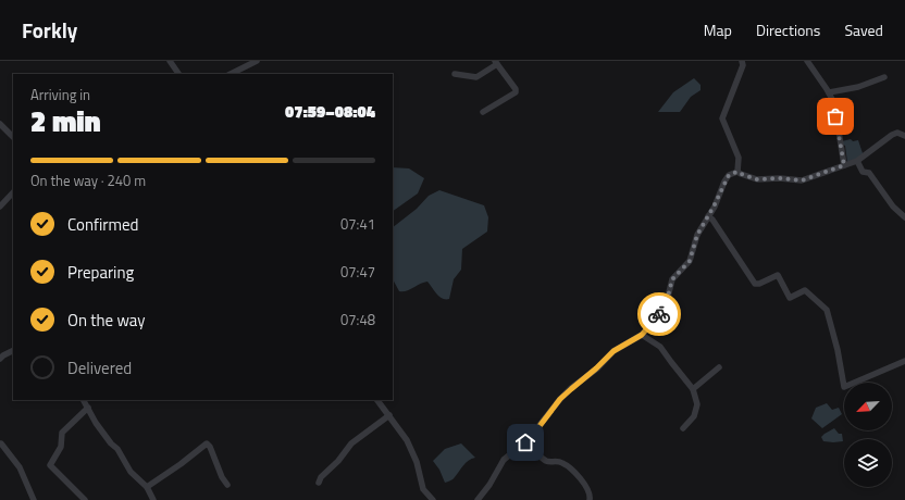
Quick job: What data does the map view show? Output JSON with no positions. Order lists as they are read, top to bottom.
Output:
{
  "north": "bottom left",
  "page": {
    "header": "Forkly",
    "nav": ["Map", "Directions", "Saved"],
    "heading": ["2 min", "Arriving in", "07:59–08:04"],
    "bar": "On the way · 240 m",
    "list": [
      ["Confirmed", "07:41"],
      ["Preparing", "07:47"],
      ["On the way", "07:48"],
      "Delivered"
    ]
  }
}
